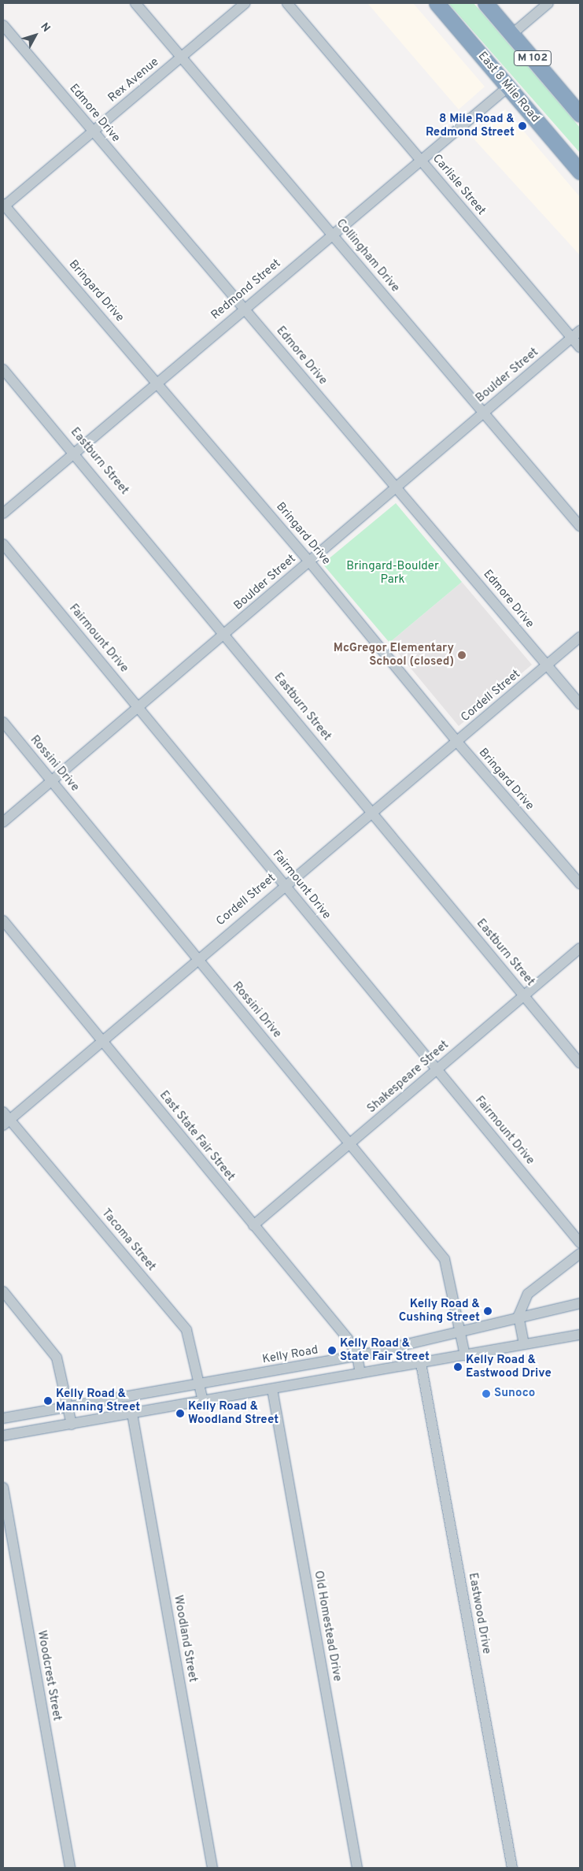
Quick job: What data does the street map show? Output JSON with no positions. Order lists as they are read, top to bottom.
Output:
{
  "streets": {
    "highway": ["M 102", "East 8 Mile Road"],
    "street": [
      "Rex Avenue",
      "Edmore Drive",
      "Carlisle Street",
      "Collingham Drive",
      "Redmond Street",
      "Bringard Drive",
      "Boulder Street",
      "Eastburn Street",
      "Fairmount Drive",
      "Cordell Street",
      "Rossini Drive",
      "Shakespeare Street",
      "East State Fair Street",
      "Tacoma Street",
      "Kelly Road",
      "Eastwood Drive",
      "Old Homestead Drive",
      "Woodland Street",
      "Woodcrest Street"
    ]
  },
  "crossings": [
    ["Rex Avenue", "Edmore Drive"],
    ["Rex Avenue", "Collingham Drive"],
    ["Rex Avenue", "Bringard Drive"],
    ["East 8 Mile Road", "Redmond Street"],
    ["Edmore Drive", "Redmond Street"],
    ["Edmore Drive", "Boulder Street"],
    ["Edmore Drive", "Cordell Street"],
    ["Carlisle Street", "Redmond Street"],
    ["Carlisle Street", "Boulder Street"],
    ["Collingham Drive", "Redmond Street"],
    ["Collingham Drive", "Boulder Street"],
    ["Redmond Street", "Bringard Drive"],
    ["Redmond Street", "Eastburn Street"],
    ["Bringard Drive", "Boulder Street"],
    ["Bringard Drive", "Cordell Street"],
    ["Boulder Street", "Eastburn Street"],
    ["Boulder Street", "Fairmount Drive"],
    ["Boulder Street", "Rossini Drive"],
    ["Eastburn Street", "Cordell Street"],
    ["Eastburn Street", "Shakespeare Street"],
    ["Fairmount Drive", "Cordell Street"],
    ["Fairmount Drive", "Shakespeare Street"],
    ["Cordell Street", "Rossini Drive"],
    ["Cordell Street", "East State Fair Street"],
    ["Cordell Street", "Tacoma Street"],
    ["Rossini Drive", "Shakespeare Street"],
    ["Rossini Drive", "Kelly Road"],
    ["Shakespeare Street", "East State Fair Street"],
    ["East State Fair Street", "Kelly Road"],
    ["Tacoma Street", "Kelly Road"]
  ],
  "parks": ["Bringard-Boulder Park"],
  "places": [
    "8 Mile Road & Redmond Street",
    "McGregor Elementary School (closed)",
    "Kelly Road & Cushing Street",
    "Kelly Road & State Fair Street",
    "Kelly Road & Eastwood Drive",
    "Sunoco",
    "Kelly Road & Manning Street",
    "Kelly Road & Woodland Street"
  ],
  "north": "top right"
}
